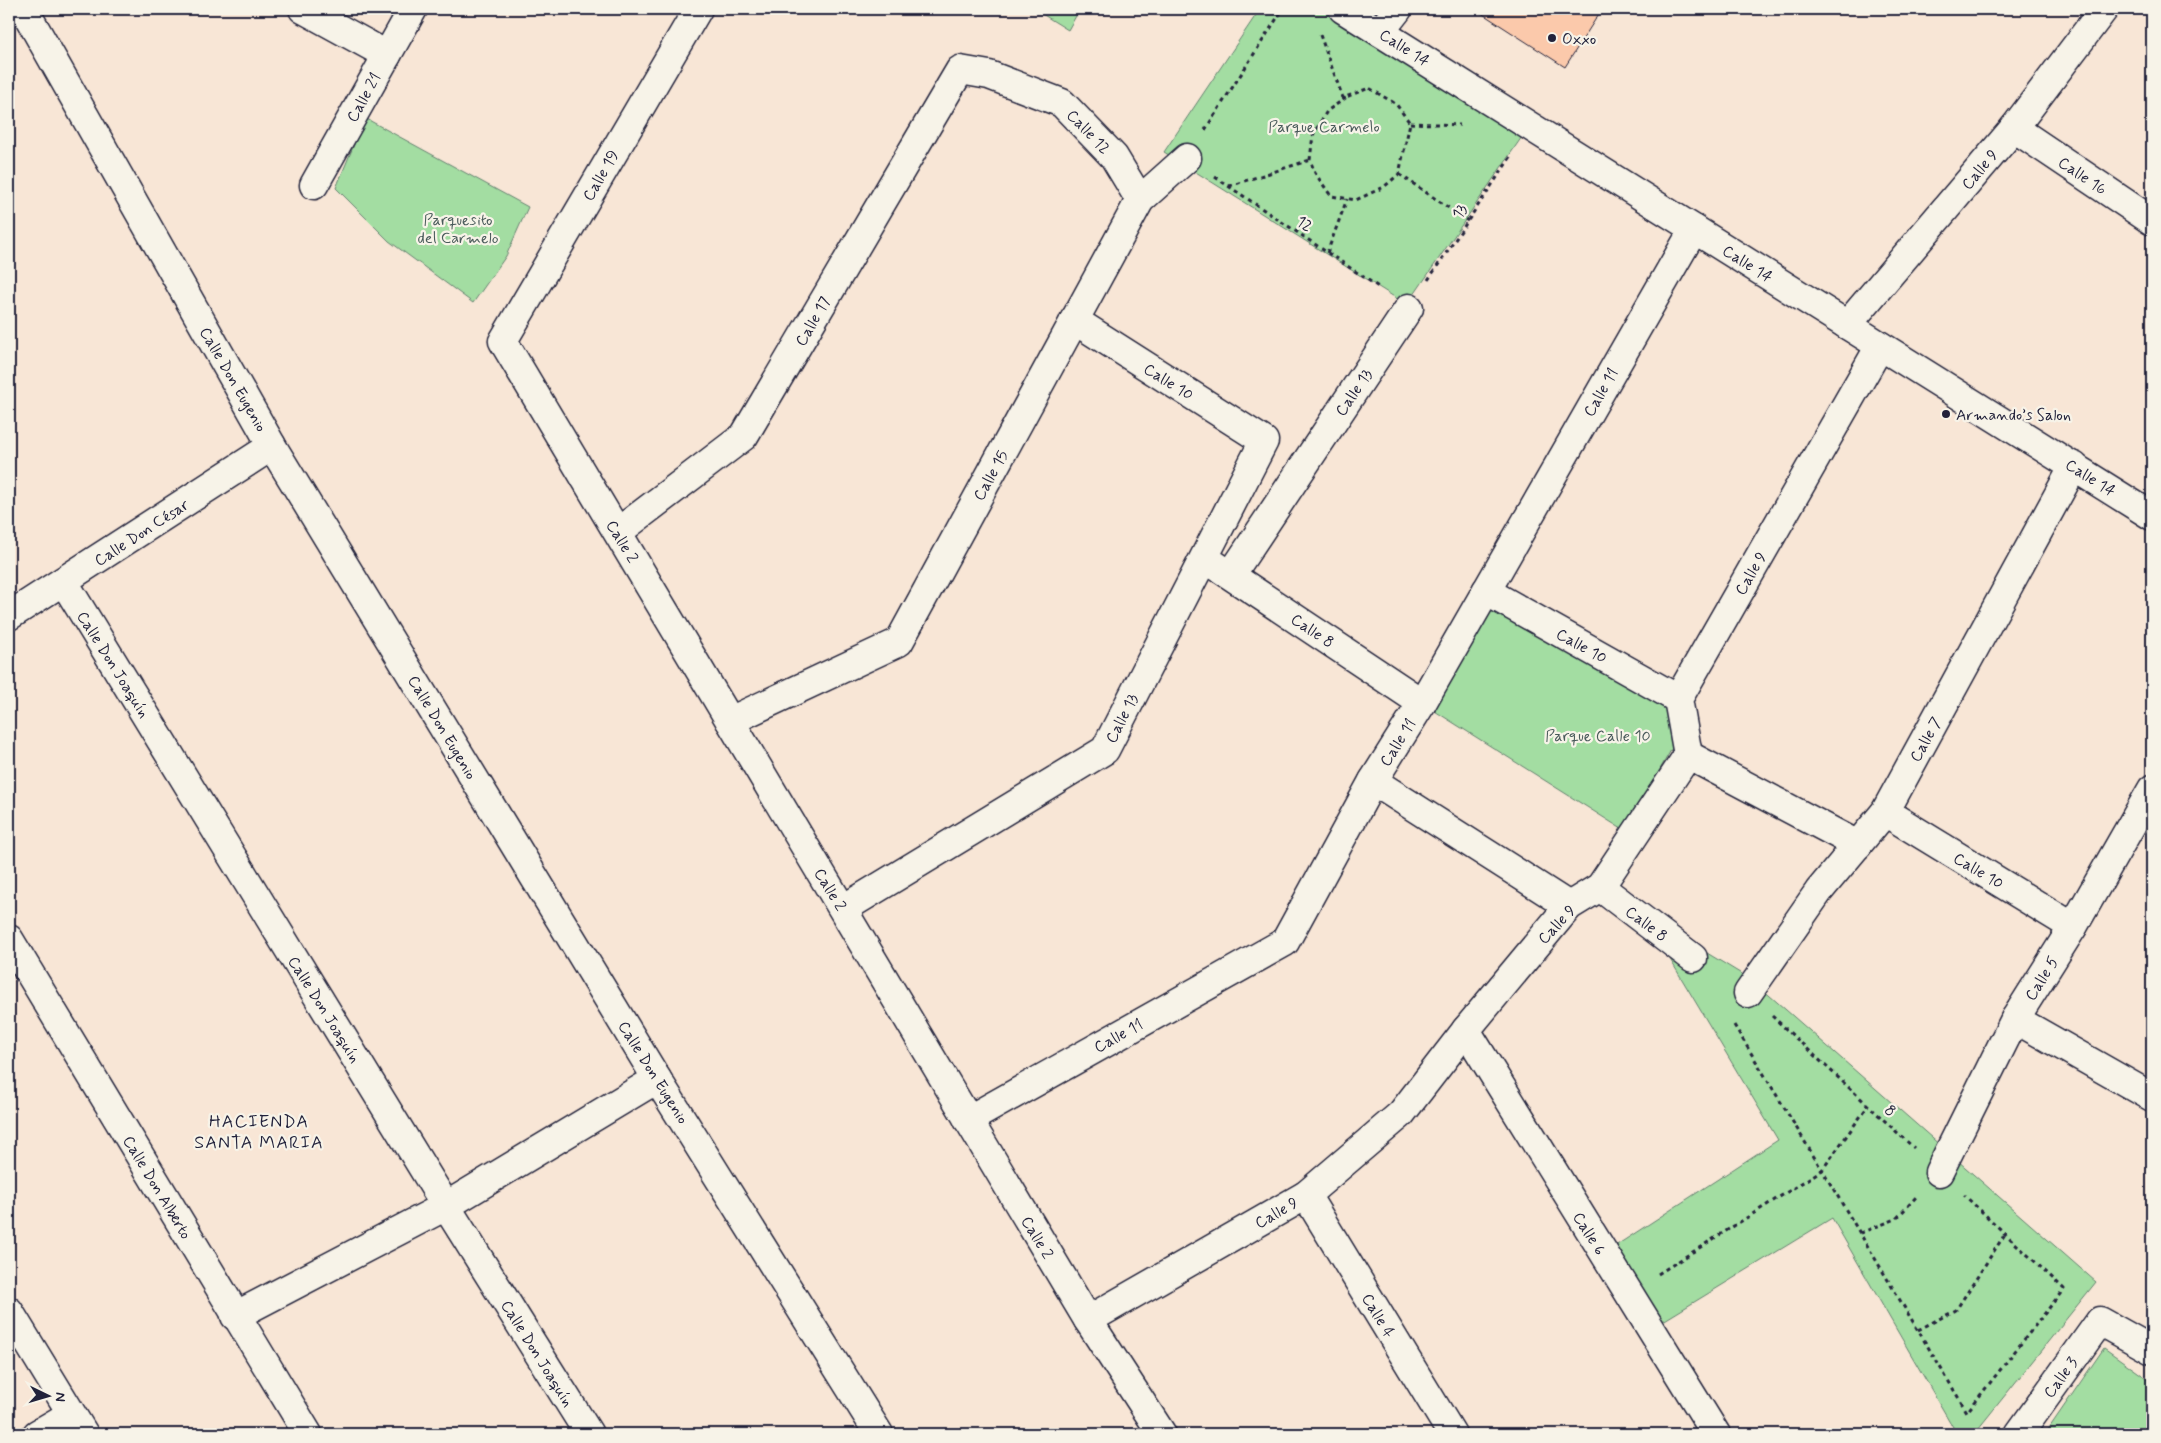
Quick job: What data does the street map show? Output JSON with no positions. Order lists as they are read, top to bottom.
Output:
{
  "streets": {
    "street": [
      "Calle 14",
      "Calle 21",
      "Calle 12",
      "Calle 9",
      "Calle 19",
      "Calle 16",
      "Calle 17",
      "Calle Don Eugenio",
      "Calle 10",
      "Calle 13",
      "Calle 11",
      "Calle 15",
      "Calle Don César",
      "Calle 2",
      "Calle 8",
      "Calle Don Joaquín",
      "Calle 7",
      "Calle 5",
      "Calle Don Alberto",
      "Calle 6",
      "Calle 4",
      "Calle 3"
    ],
    "path": ["13", "12", "8"]
  },
  "crossings": [
    ["Calle 14", "Calle 9"],
    ["Calle 14", "13"],
    ["Calle 14", "Calle 11"],
    ["Calle 14", "Calle 7"],
    ["Calle 12", "Calle 17"],
    ["Calle 12", "Calle 15"],
    ["Calle 9", "Calle 16"],
    ["Calle 9", "Calle 10"],
    ["Calle 9", "Calle 2"],
    ["Calle 9", "Calle 8"],
    ["Calle 9", "Calle 6"],
    ["Calle 9", "Calle 4"],
    ["Calle 19", "Calle 2"],
    ["13", "12"],
    ["13", "Calle 13"],
    ["12", "Calle 13"],
    ["12", "Calle 15"],
    ["Calle 17", "Calle 2"],
    ["Calle Don Eugenio", "Calle Don César"],
    ["Calle 10", "Calle 13"],
    ["Calle 10", "Calle 11"],
    ["Calle 10", "Calle 15"],
    ["Calle 10", "Calle 7"],
    ["Calle 10", "Calle 5"],
    ["Calle 13", "Calle 2"],
    ["Calle 13", "Calle 8"],
    ["Calle 11", "Calle 2"],
    ["Calle 11", "Calle 8"],
    ["Calle 15", "Calle 2"],
    ["Calle Don César", "Calle Don Joaquín"],
    ["Calle 7", "8"],
    ["Calle 5", "8"]
  ],
  "districts": ["HACIENDA SANTA MARIA"],
  "parks": ["Parque Carmelo", "Parquesito del Carmelo", "Parque Calle 10"],
  "places": ["Oxxo", "Armando’s Salon"],
  "north": "right"
}
